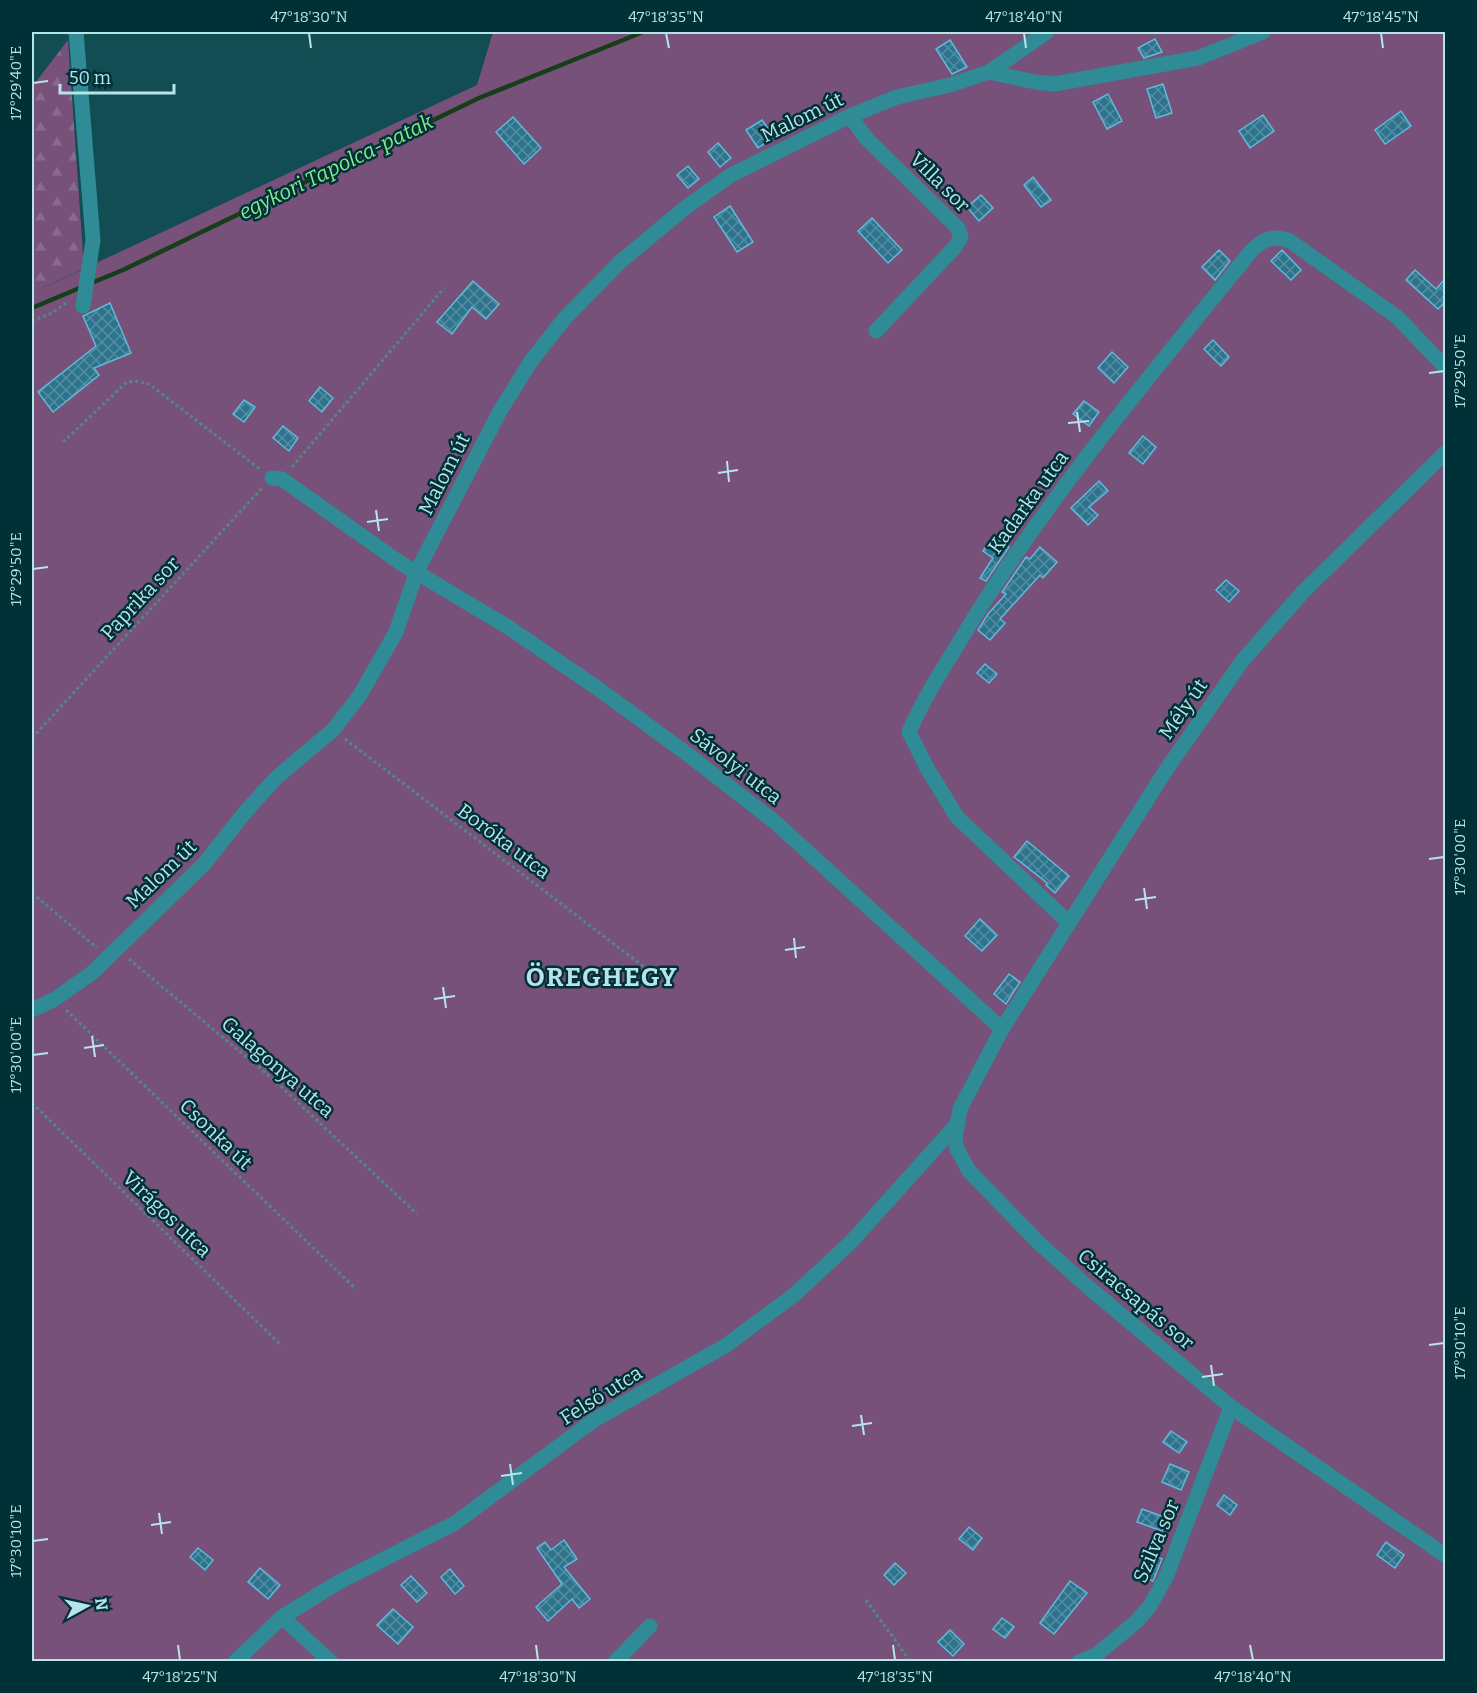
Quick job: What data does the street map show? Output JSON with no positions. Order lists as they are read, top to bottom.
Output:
{
  "streets": {
    "street": [
      "Malom út",
      "Villa sor",
      "Kadarka utca",
      "Mély út",
      "Sávolyi utca",
      "Csiracsapás sor",
      "Felső utca",
      "Szilva sor"
    ],
    "path": [
      "Paprika sor",
      "Boróka utca",
      "Galagonya utca",
      "Csonka út",
      "Virágos utca"
    ]
  },
  "crossings": [
    ["Malom út", "Villa sor"],
    ["Malom út", "Sávolyi utca"],
    ["Malom út", "Boróka utca"],
    ["Malom út", "Galagonya utca"],
    ["Malom út", "Csonka út"],
    ["Kadarka utca", "Mély út"],
    ["Paprika sor", "Sávolyi utca"],
    ["Mély út", "Sávolyi utca"],
    ["Mély út", "Csiracsapás sor"],
    ["Sávolyi utca", "Csiracsapás sor"],
    ["Csiracsapás sor", "Felső utca"],
    ["Csiracsapás sor", "Szilva sor"]
  ],
  "districts": ["ÖREGHEGY"],
  "water": ["egykori Tapolca-patak"],
  "scale_bar": "50 m",
  "north": "right",
  "coordinates": [
    "47°18'30\"N",
    "47°18'35\"N",
    "47°18'40\"N",
    "47°18'45\"N",
    "17°29'40\"E",
    "17°29'50\"E",
    "17°30'00\"E",
    "17°30'10\"E",
    "47°18'25\"N"
  ]
}
